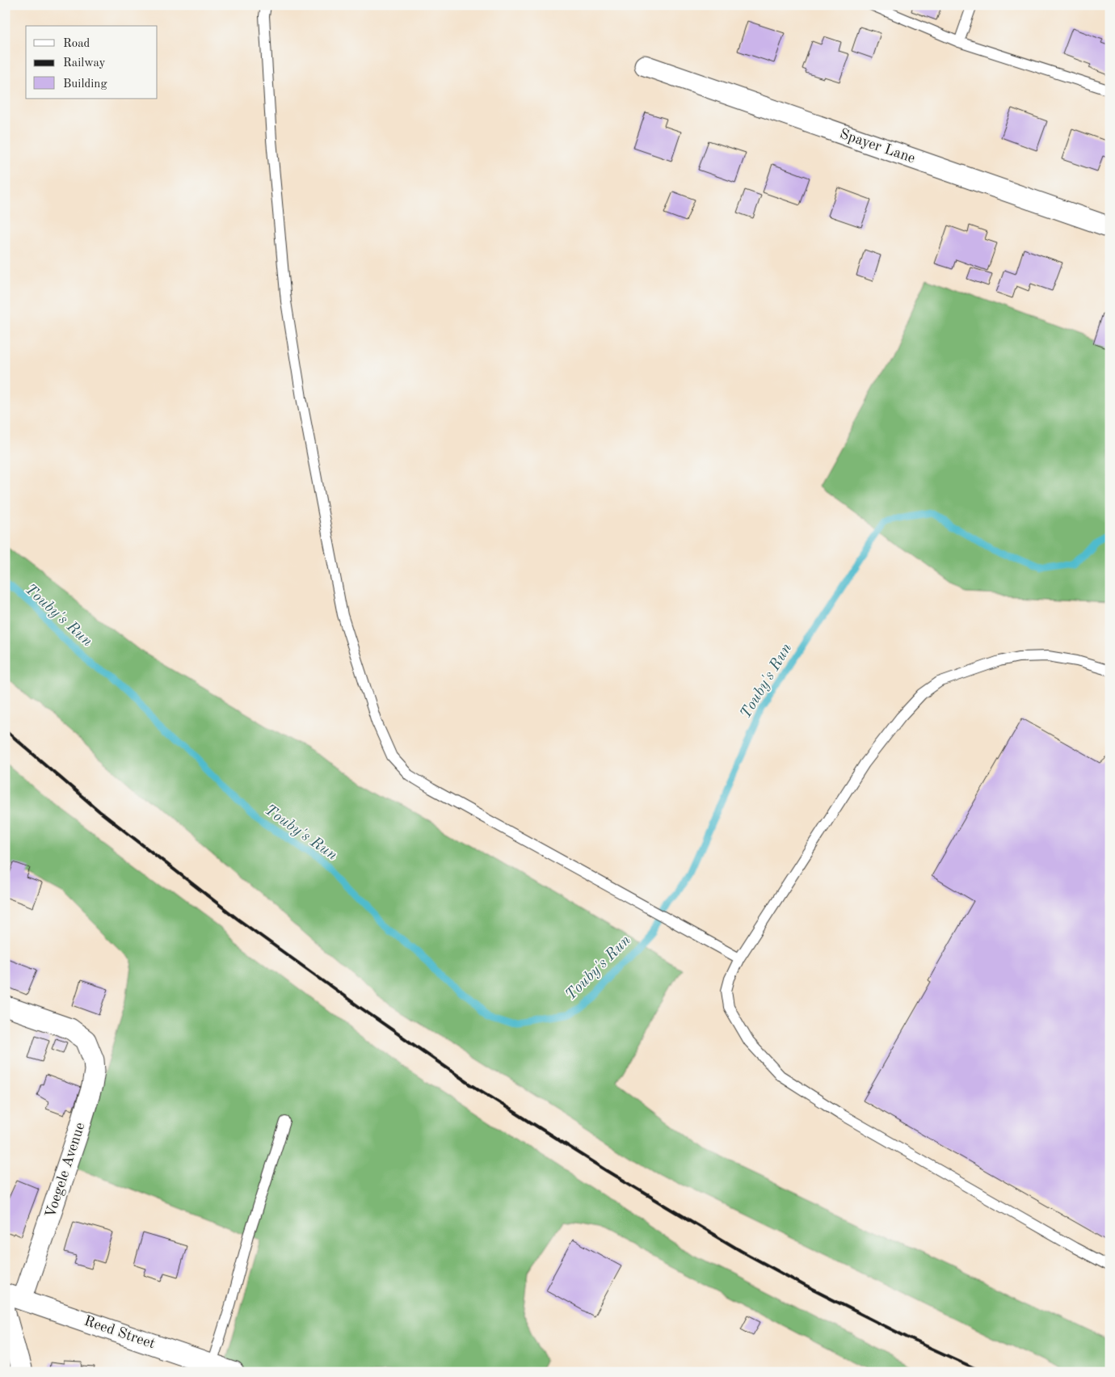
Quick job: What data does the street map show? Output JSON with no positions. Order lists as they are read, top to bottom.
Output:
{
  "streets": {
    "street": ["Spayer Lane", "Voegele Avenue", "Reed Street"]
  },
  "crossings": [
    ["Voegele Avenue", "Reed Street"]
  ],
  "water": ["Touby's Run"],
  "legend": ["Road", "Railway", "Building"]
}
